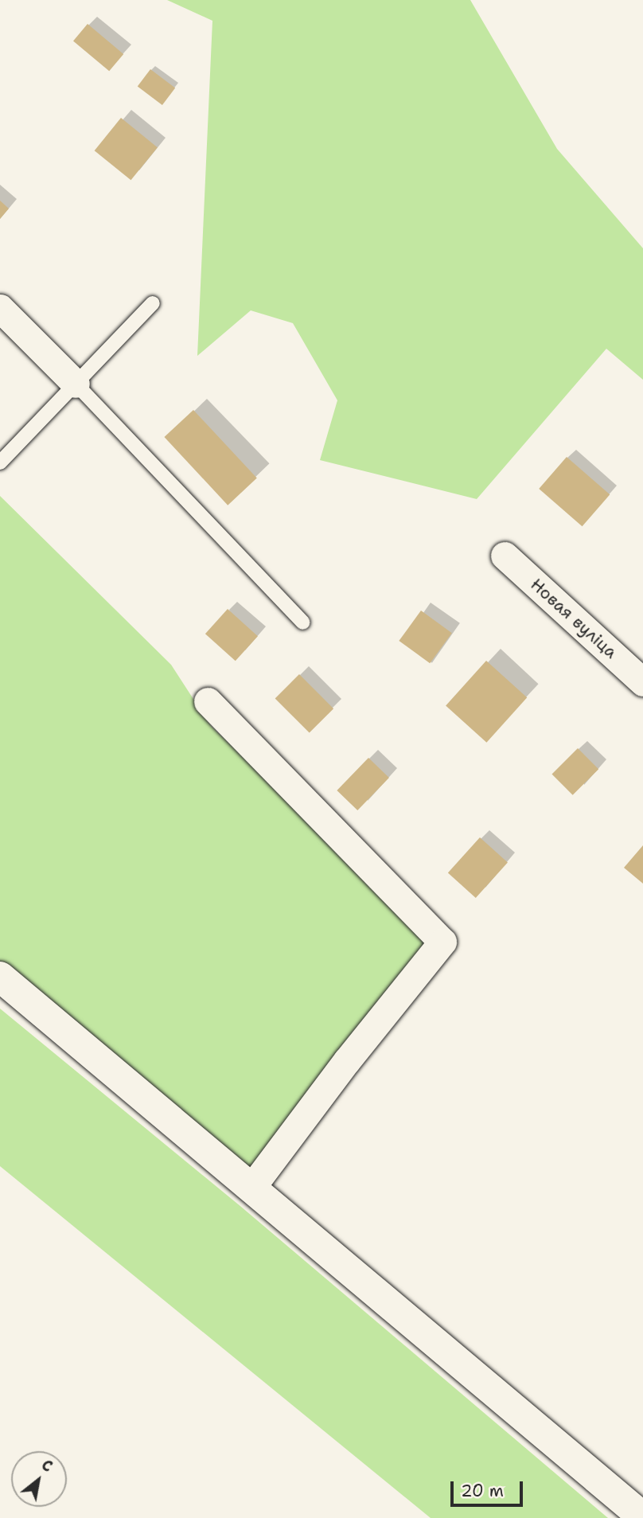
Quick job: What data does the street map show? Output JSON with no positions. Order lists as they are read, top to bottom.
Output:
{
  "streets": {
    "street": ["Новая вуліца"]
  },
  "scale_bar": "20 m",
  "north": "top right"
}
